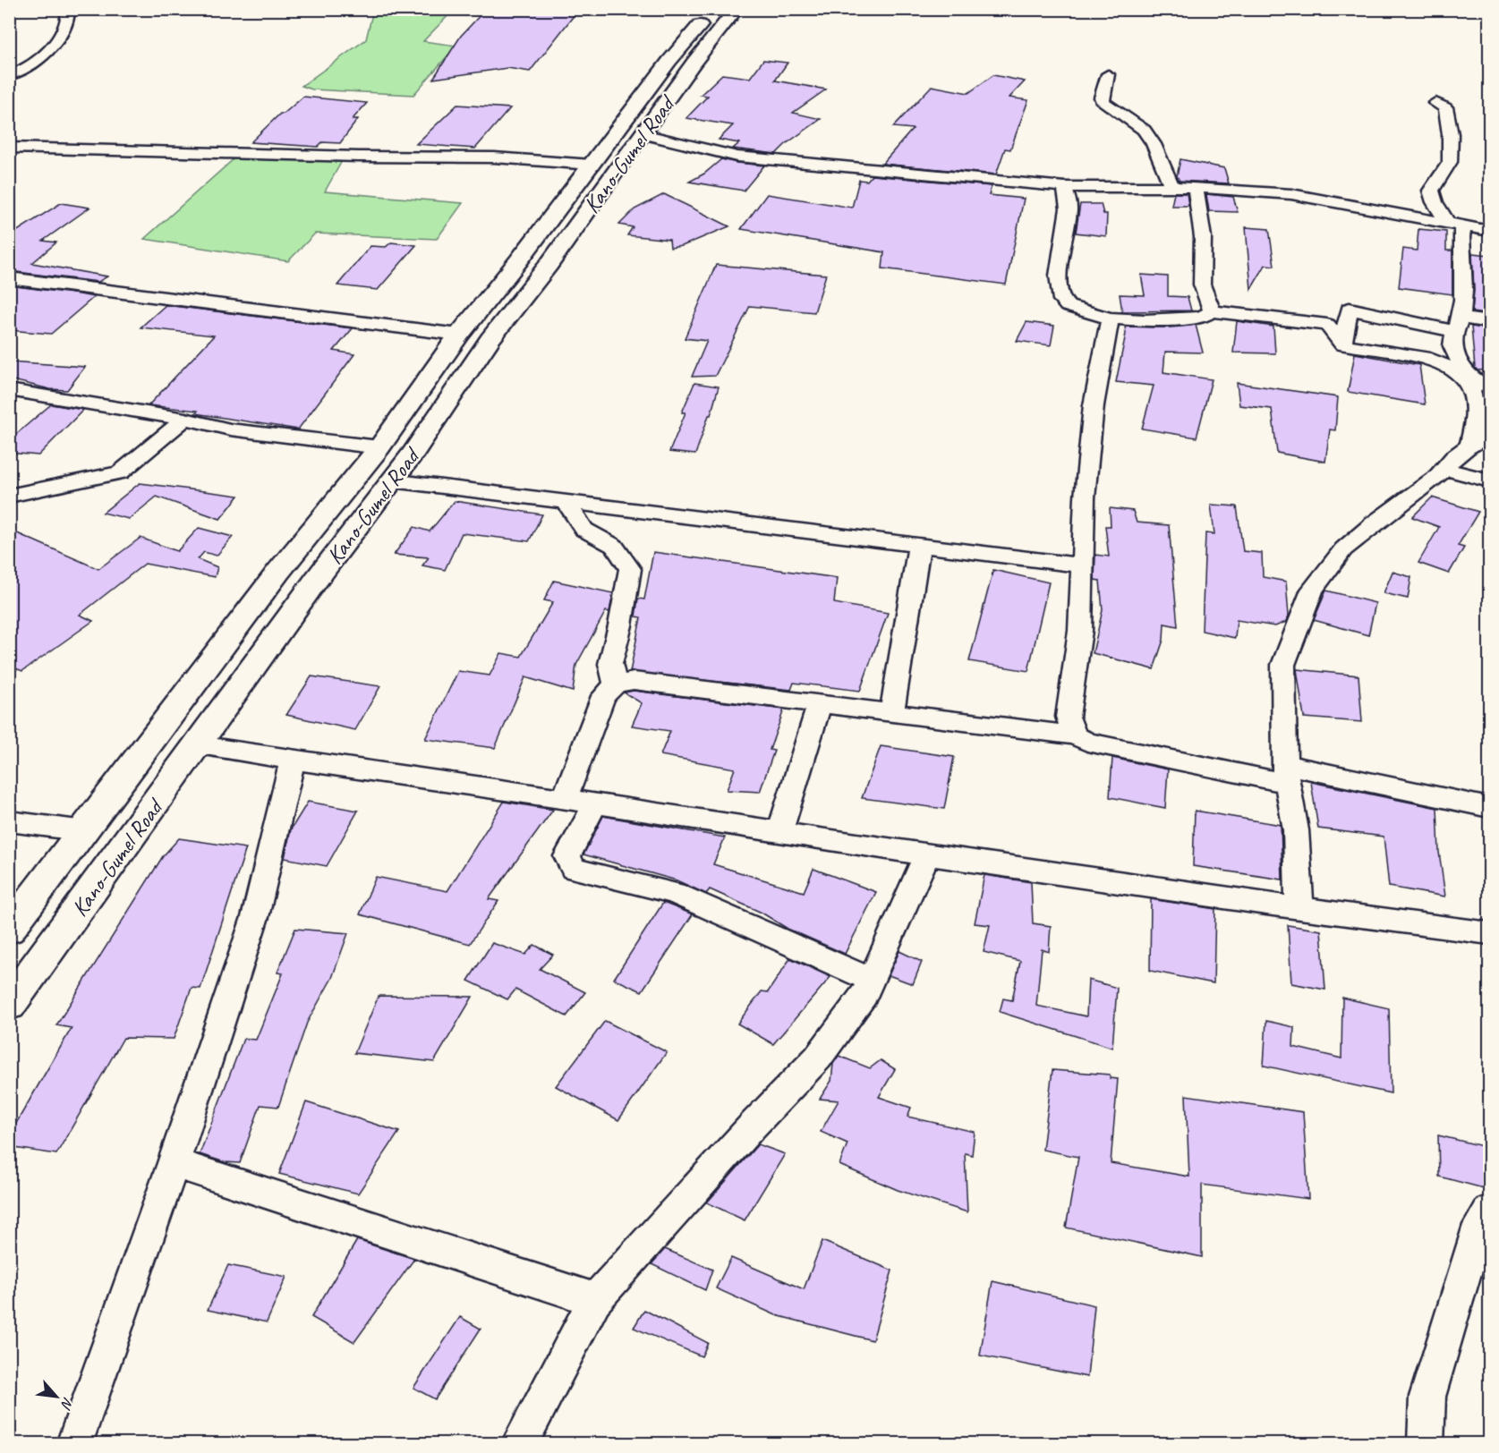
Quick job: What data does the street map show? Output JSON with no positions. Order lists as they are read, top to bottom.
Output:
{
  "streets": {
    "main road": ["Kano-Gumel Road"]
  },
  "north": "bottom right"
}
